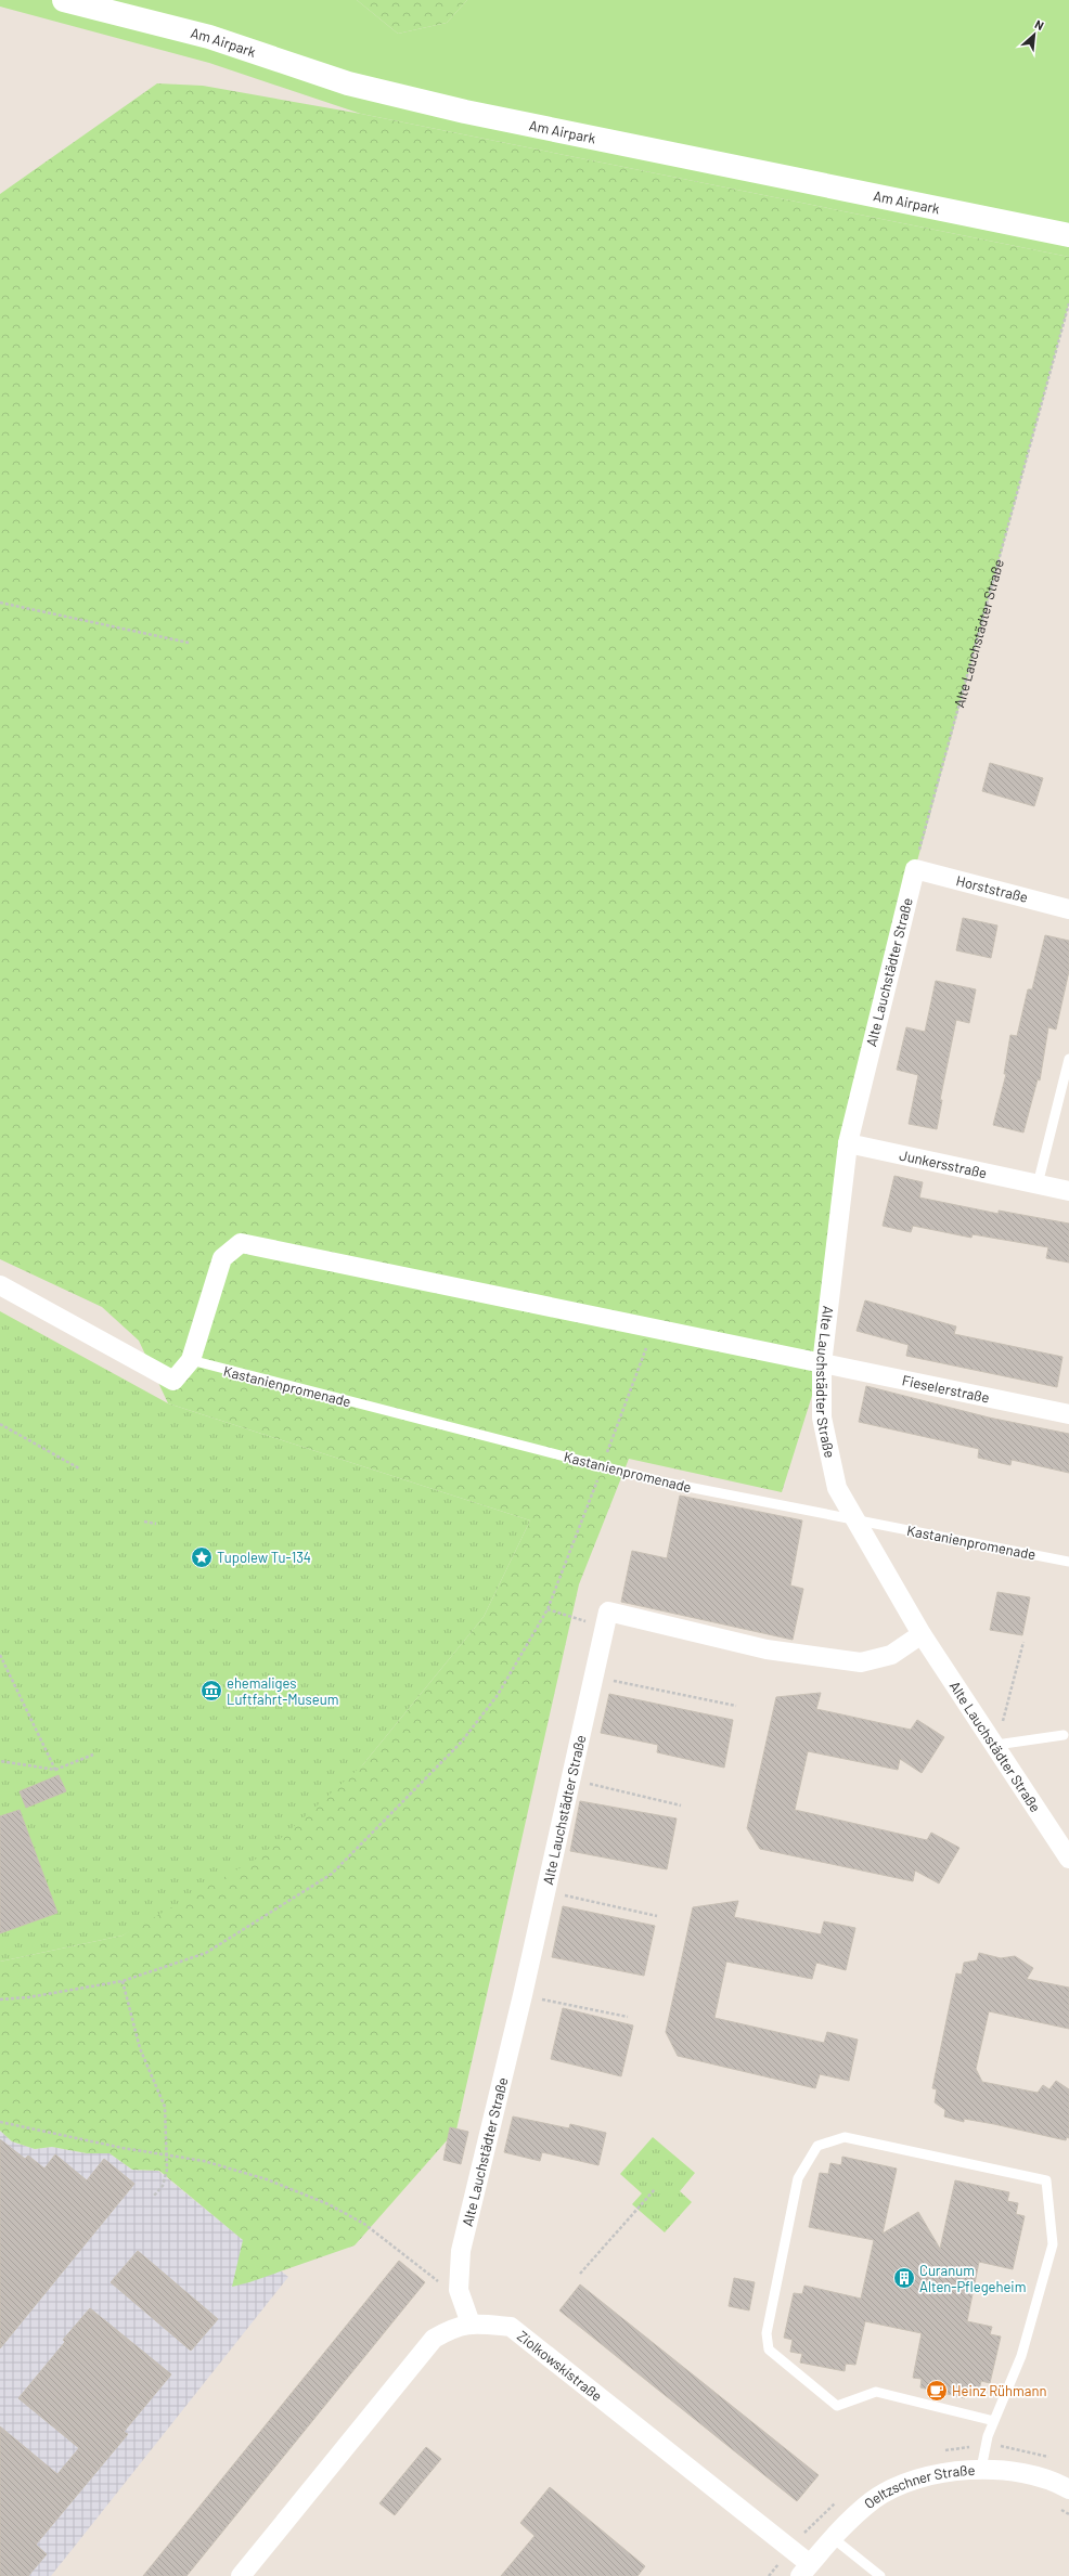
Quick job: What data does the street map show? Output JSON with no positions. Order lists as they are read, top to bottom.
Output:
{
  "streets": {
    "street": [
      "Am Airpark",
      "Alte Lauchstädter Straße",
      "Horststraße",
      "Junkersstraße",
      "Fieselerstraße",
      "Ziolkowskistraße",
      "Oeltzschner Straße"
    ],
    "lane": ["Kastanienpromenade"]
  },
  "crossings": [
    ["Alte Lauchstädter Straße", "Horststraße"],
    ["Alte Lauchstädter Straße", "Junkersstraße"],
    ["Alte Lauchstädter Straße", "Fieselerstraße"],
    ["Alte Lauchstädter Straße", "Ziolkowskistraße"],
    ["Kastanienpromenade", "Fieselerstraße"],
    ["Ziolkowskistraße", "Oeltzschner Straße"]
  ],
  "places": {
    "place": ["Tupolew Tu-134"],
    "museum": ["ehemaliges Luftfahrt-Museum"],
    "building": ["Curanum Alten-Pflegeheim"],
    "cafe": ["Heinz Rühmann"]
  },
  "north": "top right"
}
